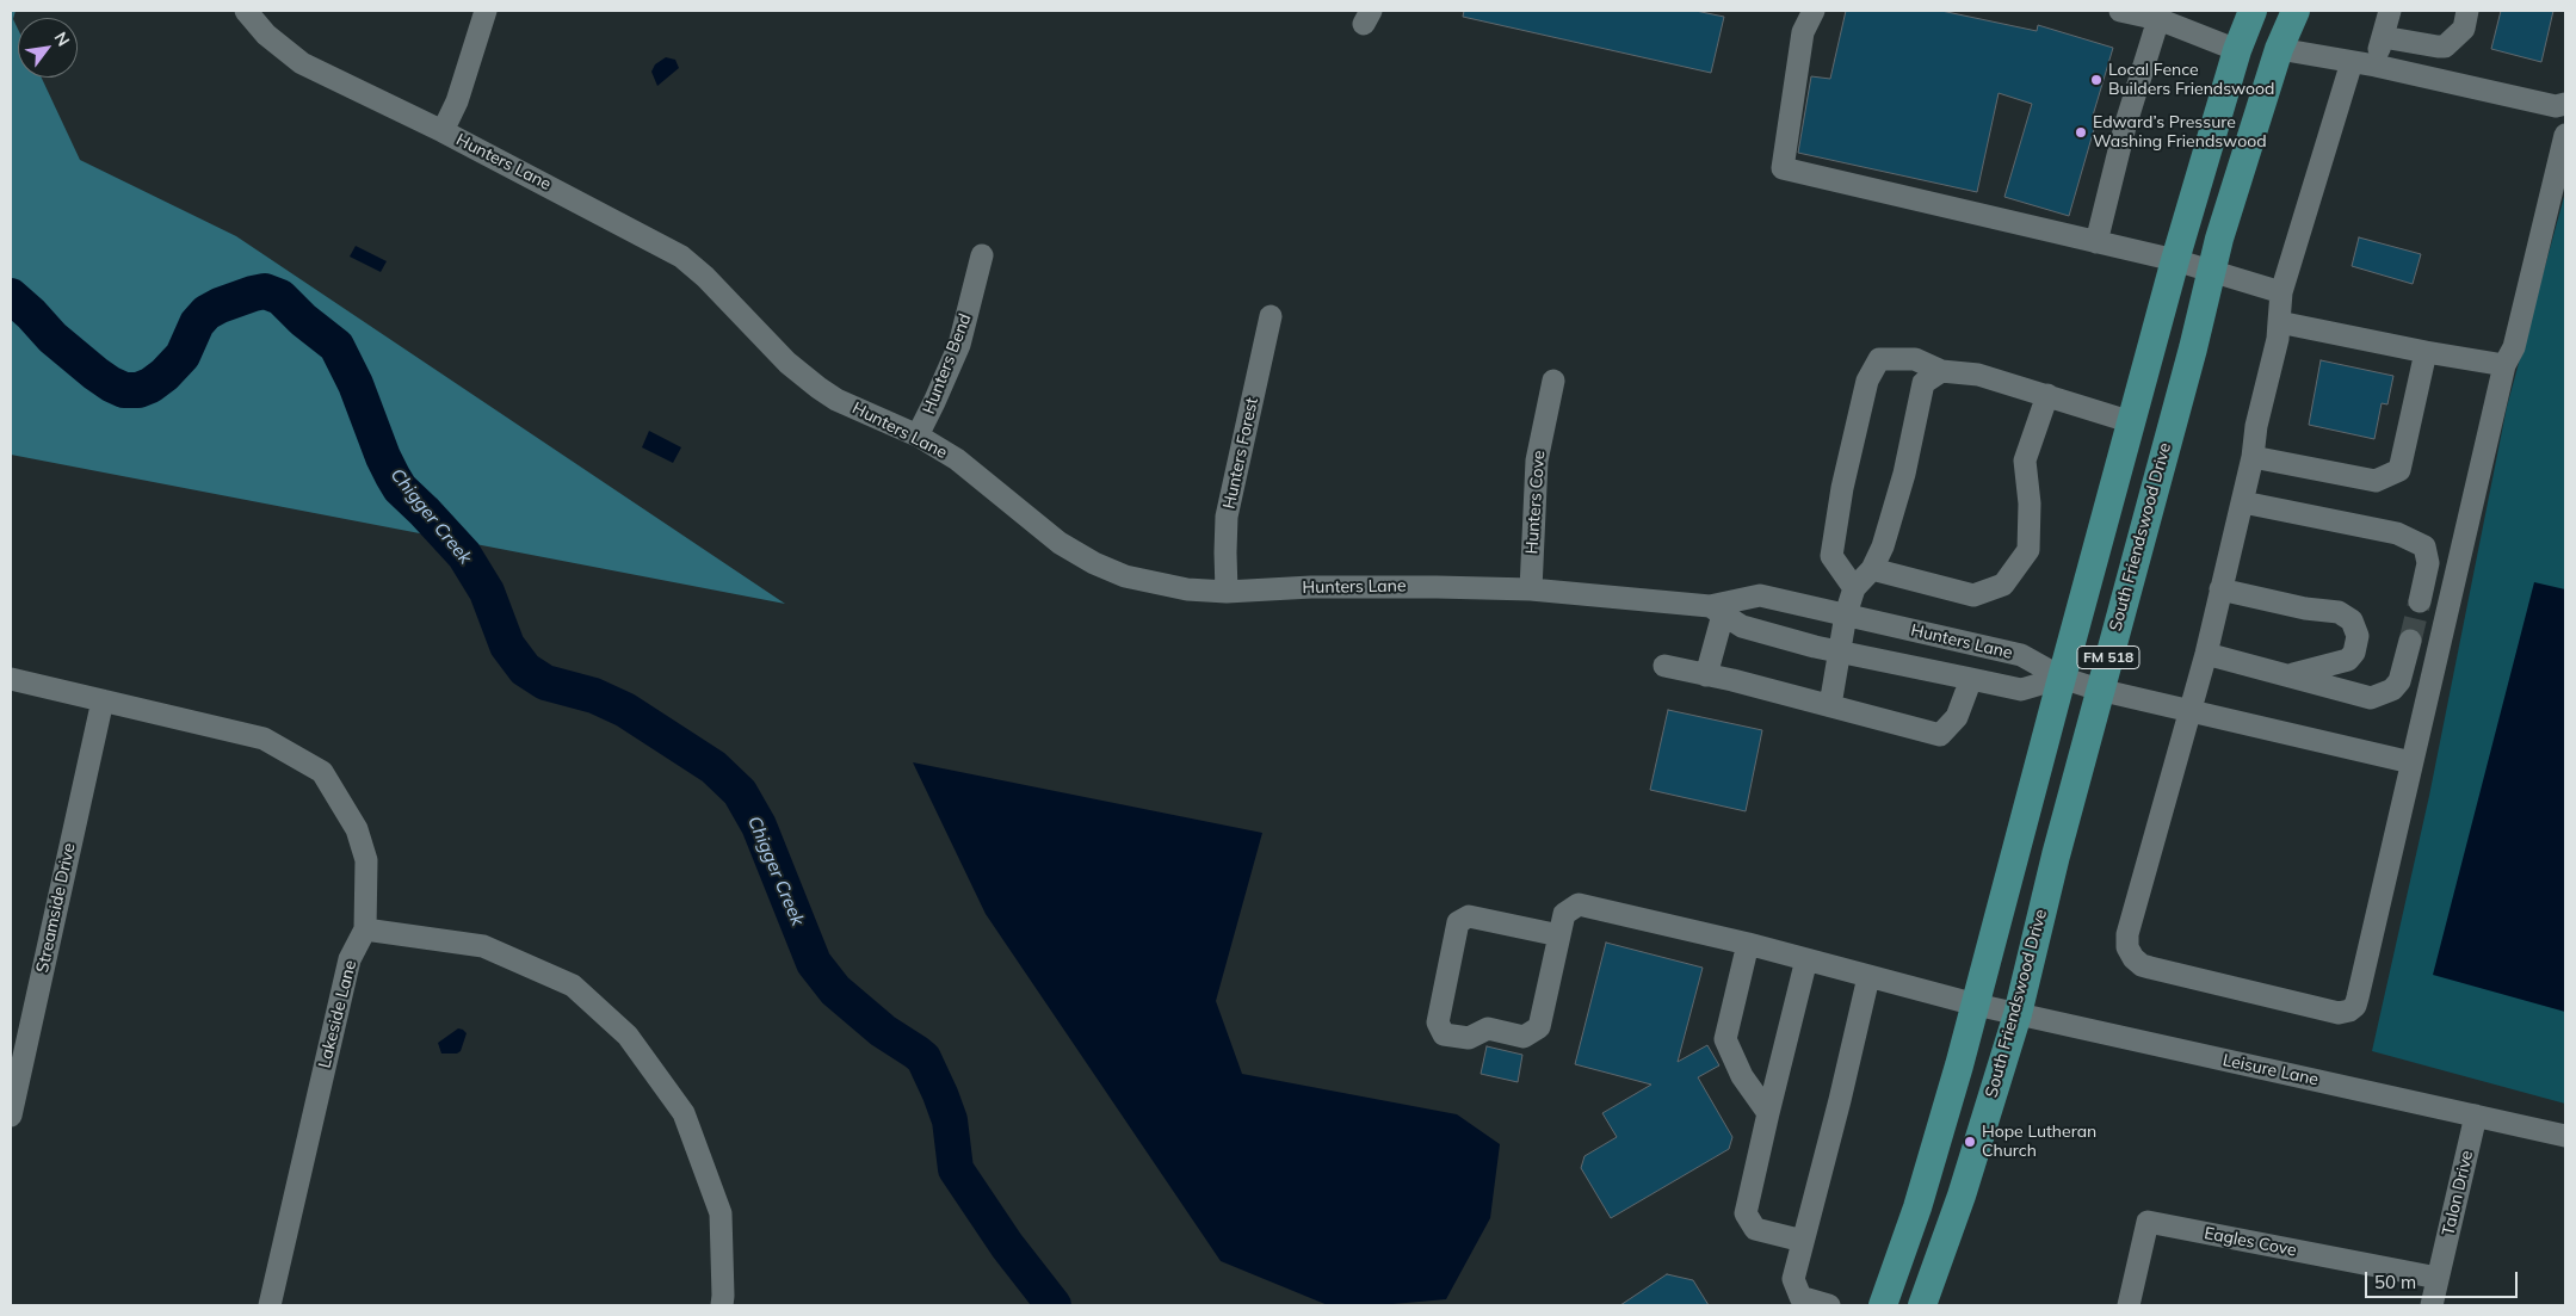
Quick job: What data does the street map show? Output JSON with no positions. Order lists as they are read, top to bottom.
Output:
{
  "streets": {
    "main road": ["South Friendswood Drive", "FM 518"],
    "street": [
      "Hunters Lane",
      "Hunters Bend",
      "Hunters Forest",
      "Hunters Cove",
      "Streamside Drive",
      "Lakeside Lane",
      "Leisure Lane",
      "Talon Drive",
      "Eagles Cove"
    ]
  },
  "crossings": [
    ["Hunters Lane", "Hunters Bend"],
    ["Hunters Lane", "Hunters Forest"],
    ["Hunters Lane", "Hunters Cove"],
    ["Hunters Lane", "FM 518"],
    ["South Friendswood Drive", "Leisure Lane"],
    ["FM 518", "Leisure Lane"],
    ["Streamside Drive", "Lakeside Lane"],
    ["Leisure Lane", "Talon Drive"],
    ["Talon Drive", "Eagles Cove"]
  ],
  "water": ["Chigger Creek"],
  "places": ["Local Fence Builders Friendswood", "Edward’s Pressure Washing Friendswood", "Hope Lutheran Church"],
  "scale_bar": "50 m",
  "north": "top right"
}
